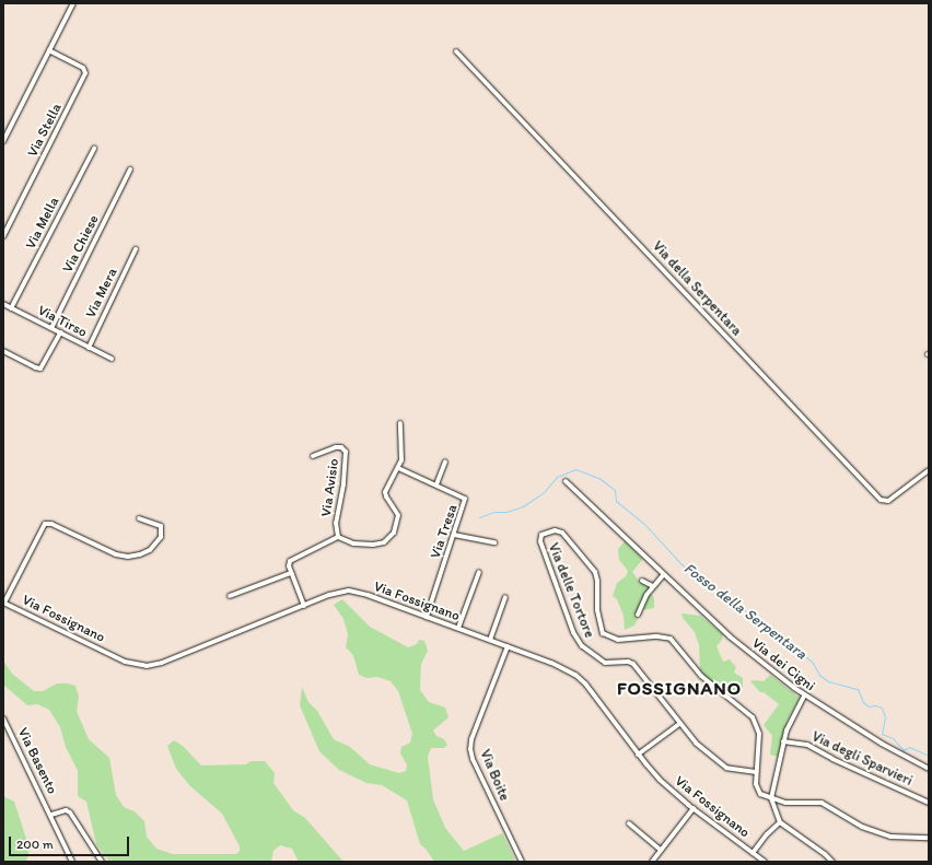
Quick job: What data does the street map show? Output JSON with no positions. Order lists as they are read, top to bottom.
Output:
{
  "streets": {
    "street": [
      "Via Stella",
      "Via Mella",
      "Via Chiese",
      "Via della Serpentara",
      "Via Mera",
      "Via Tirso",
      "Via Avisio",
      "Via Tresa",
      "Via delle Tortore",
      "Via Fossignano",
      "Via dei Cigni",
      "Via degli Sparvieri",
      "Via Basento",
      "Via Boite"
    ]
  },
  "crossings": [
    ["Via Mella", "Via Tirso"],
    ["Via Chiese", "Via Tirso"],
    ["Via Mera", "Via Tirso"],
    ["Via Avisio", "Via Tresa"],
    ["Via Tresa", "Via Fossignano"],
    ["Via Fossignano", "Via Boite"]
  ],
  "districts": ["FOSSIGNANO"],
  "water": ["Fosso della Serpentara"],
  "scale_bar": "200 m"
}
